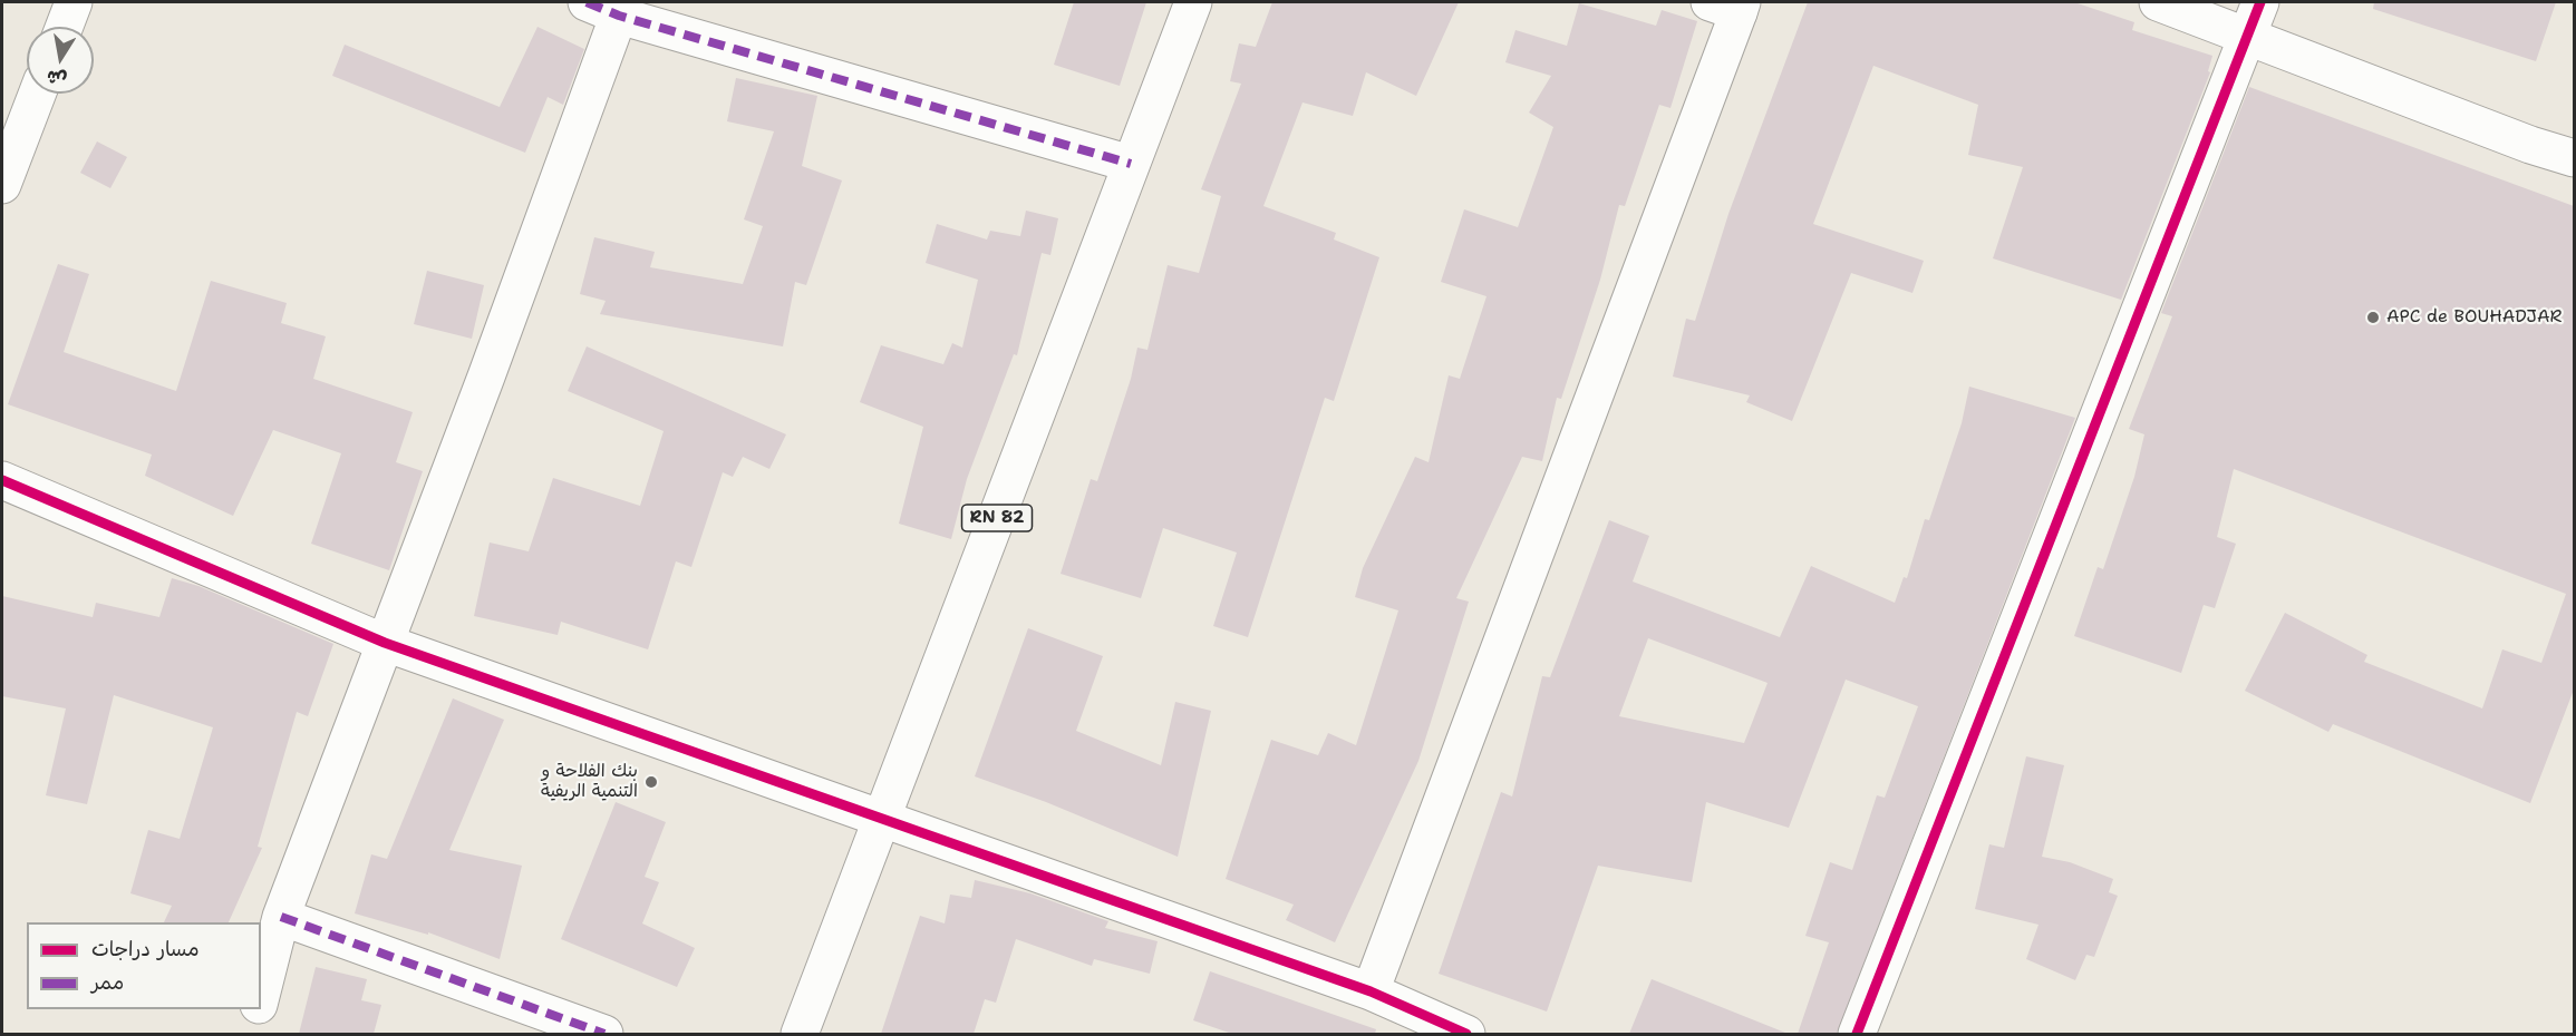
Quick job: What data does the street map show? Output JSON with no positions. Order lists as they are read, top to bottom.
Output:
{
  "streets": {
    "street": ["RN 82"]
  },
  "places": ["APC de BOUHADJAR", "بنك الفلاحة و التنمية الريفية"],
  "legend": ["مسار دراجات", "ممر"],
  "north": "bottom"
}
